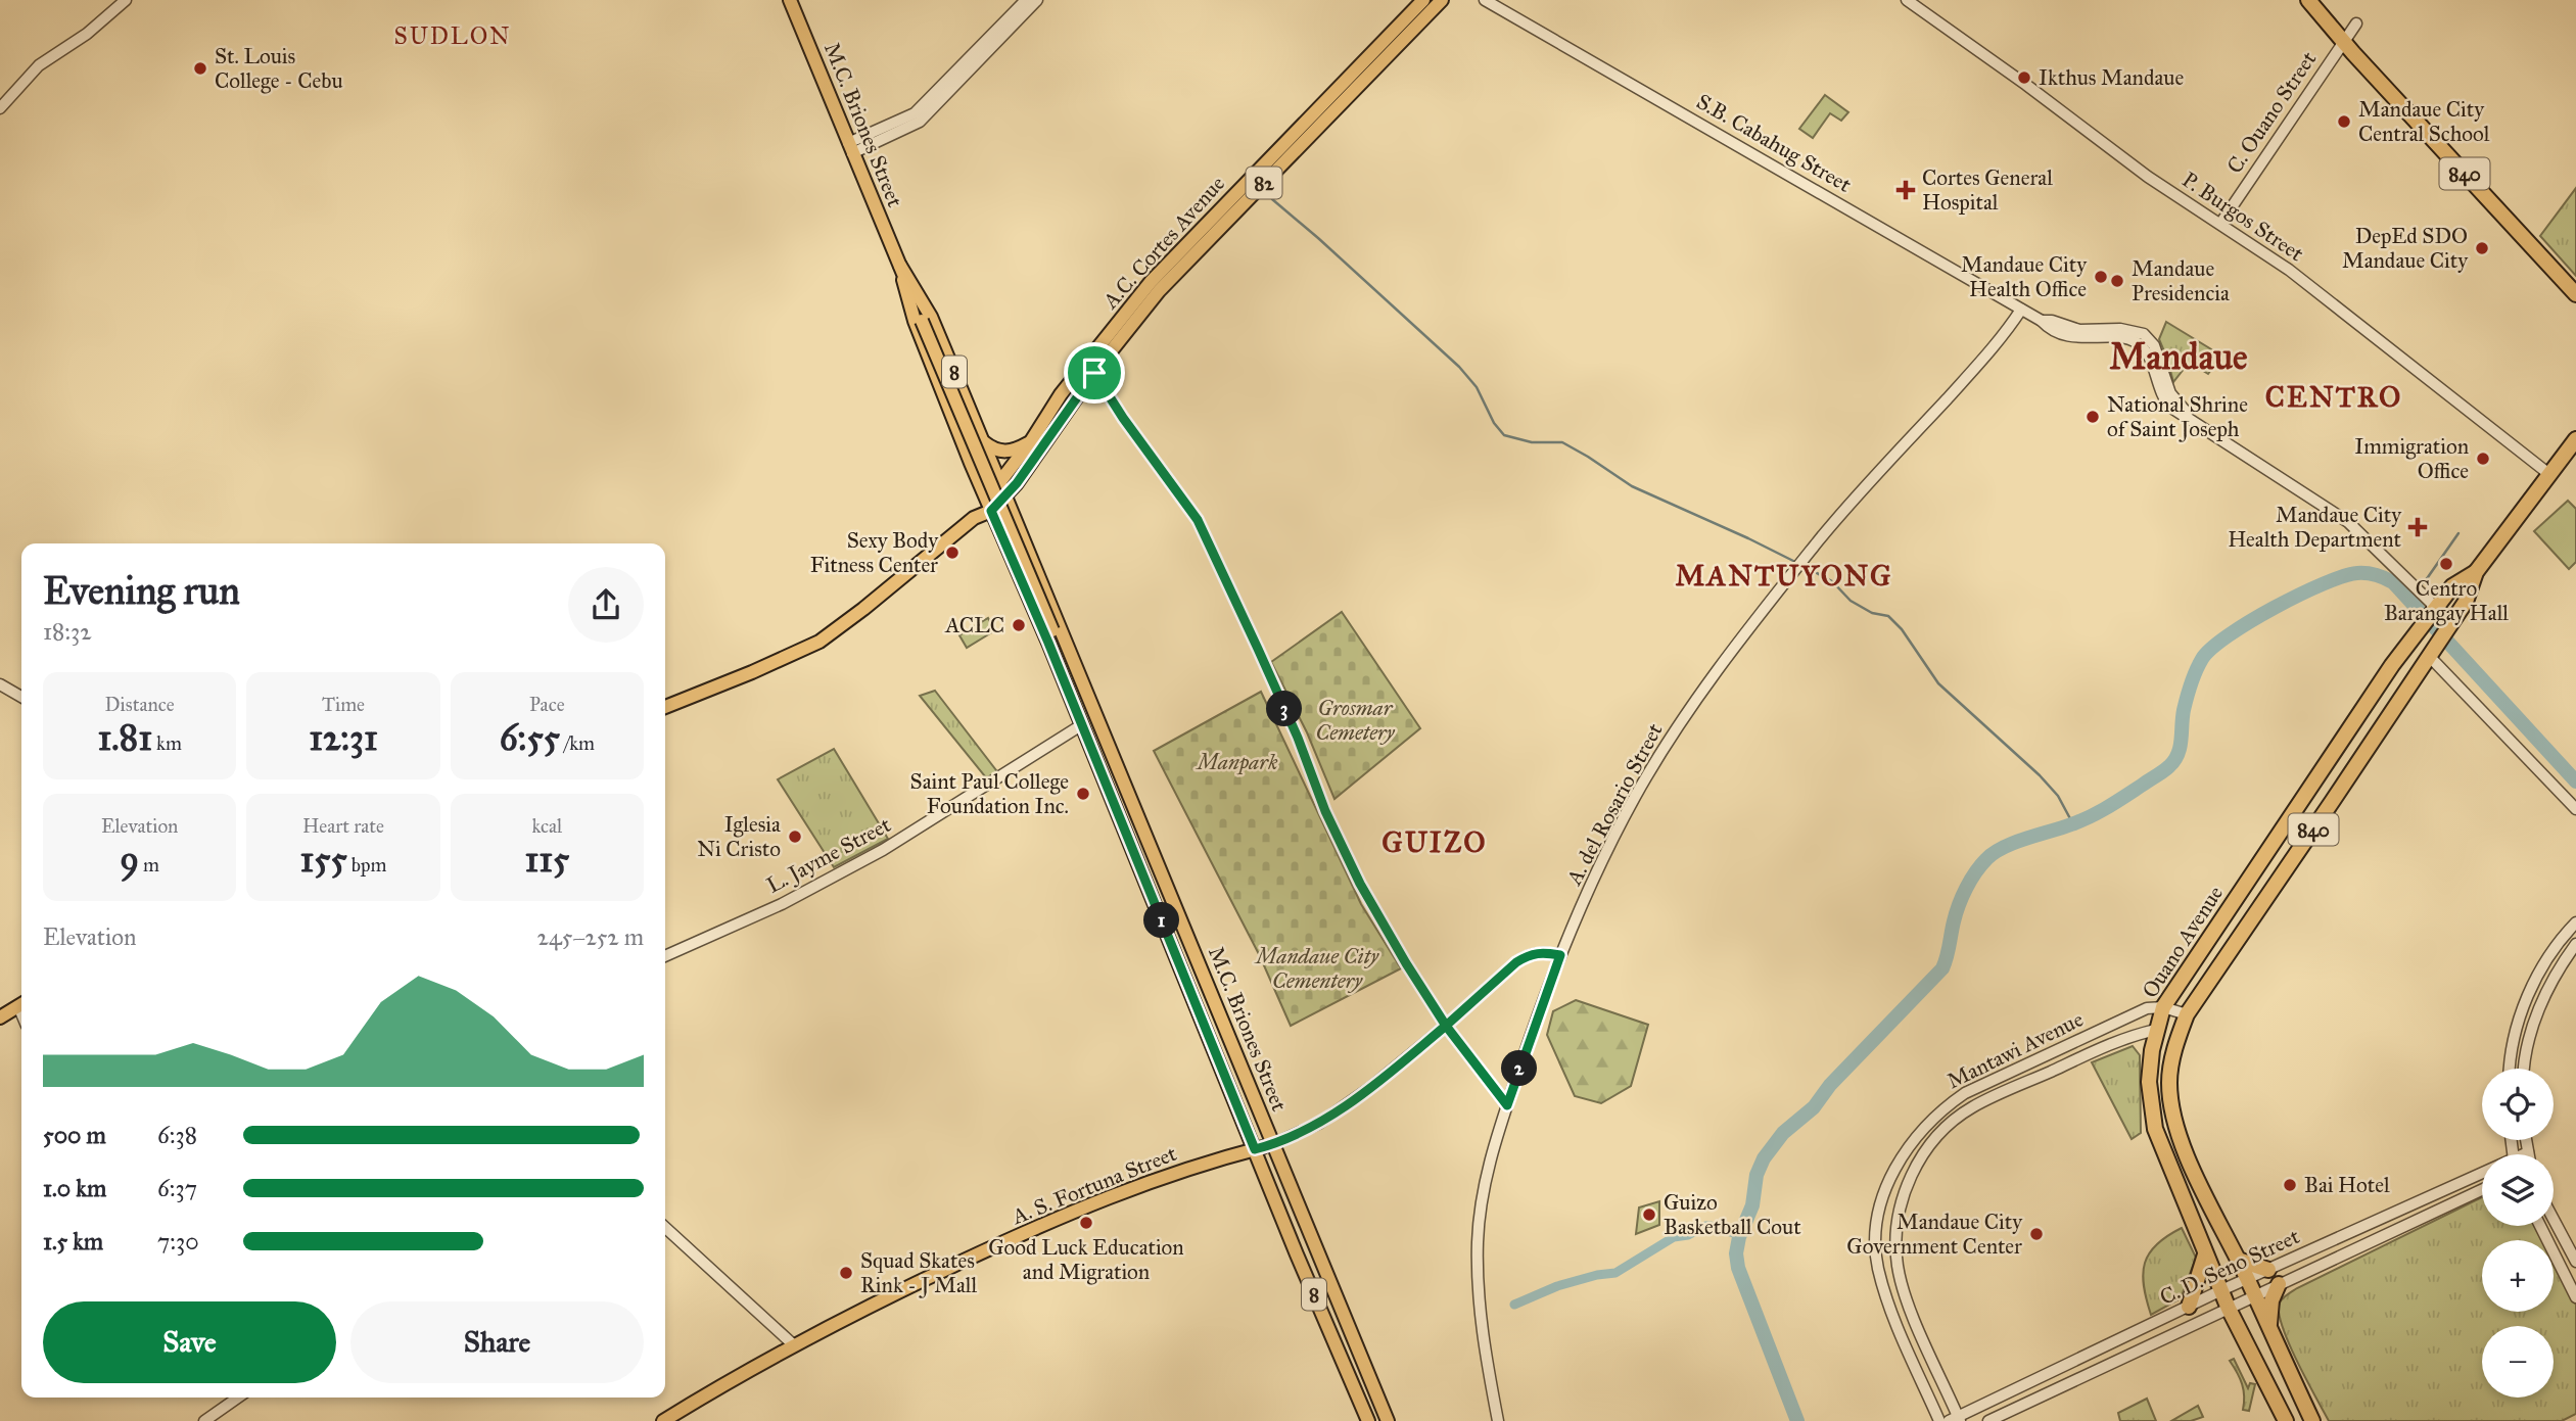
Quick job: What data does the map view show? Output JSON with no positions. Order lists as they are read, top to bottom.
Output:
{
  "streets": {
    "highway": ["840", "Ouano Avenue"],
    "main road": [
      "M.C. Briones Street",
      "82",
      "A.C. Cortes Avenue",
      "8",
      "A. S. Fortuna Street"
    ],
    "street": [
      "C. Ouano Street",
      "S.B. Cabahug Street",
      "P. Burgos Street",
      "A. del Rosario Street",
      "L. Jayme Street",
      "Mantawi Avenue",
      "C. D. Seno Street"
    ]
  },
  "crossings": [
    ["C. Ouano Street", "840"],
    ["C. Ouano Street", "P. Burgos Street"],
    ["M.C. Briones Street", "A.C. Cortes Avenue"],
    ["M.C. Briones Street", "L. Jayme Street"],
    ["M.C. Briones Street", "A. S. Fortuna Street"],
    ["S.B. Cabahug Street", "840"],
    ["S.B. Cabahug Street", "A. del Rosario Street"],
    ["S.B. Cabahug Street", "Ouano Avenue"],
    ["840", "P. Burgos Street"],
    ["840", "Ouano Avenue"],
    ["A. del Rosario Street", "A. S. Fortuna Street"],
    ["Ouano Avenue", "Mantawi Avenue"],
    ["Ouano Avenue", "C. D. Seno Street"],
    ["Mantawi Avenue", "C. D. Seno Street"]
  ],
  "districts": [
    "SUDLON",
    "Mandaue",
    "CENTRO",
    "MANTUYONG",
    "GUIZO"
  ],
  "parks": ["Grosmar Cemetery", "Manpark", "Mandaue City Cementery"],
  "places": {
    "other": [
      "St. Louis College - Cebu",
      "Ikthus Mandaue",
      "Mandaue City Central School",
      "DepEd SDO Mandaue City",
      "Mandaue City Health Office",
      "Mandaue Presidencia",
      "National Shrine of Saint Joseph",
      "Immigration Office",
      "Sexy Body Fitness Center",
      "Centro Barangay Hall",
      "ACLC",
      "Saint Paul College Foundation Inc.",
      "Iglesia Ni Cristo",
      "Bai Hotel",
      "Guizo Basketball Cout",
      "Good Luck Education and Migration",
      "Mandaue City Government Center",
      "Squad Skates Rink - J Mall"
    ],
    "health": ["Cortes General Hospital", "Mandaue City Health Department"]
  },
  "page": {
    "heading": ["Evening run", "18:32"],
    "stats": [
      ["Distance", "1.81 km"],
      ["Time", "12:31"],
      ["Pace", "6:55 /km"],
      ["Elevation", "9 m"],
      ["Heart rate", "155 bpm"],
      ["kcal", "115"]
    ],
    "pins": ["3", "1", "2"],
    "chart": ["Elevation", "245–252 m"],
    "map_buttons": ["+", "−"],
    "list": [
      {
        "name": "500 m",
        "note": "6:38"
      },
      {
        "name": "1.0 km",
        "note": "6:37"
      },
      {
        "name": "1.5 km",
        "note": "7:30"
      }
    ],
    "buttons": ["Save", "Share"]
  }
}
